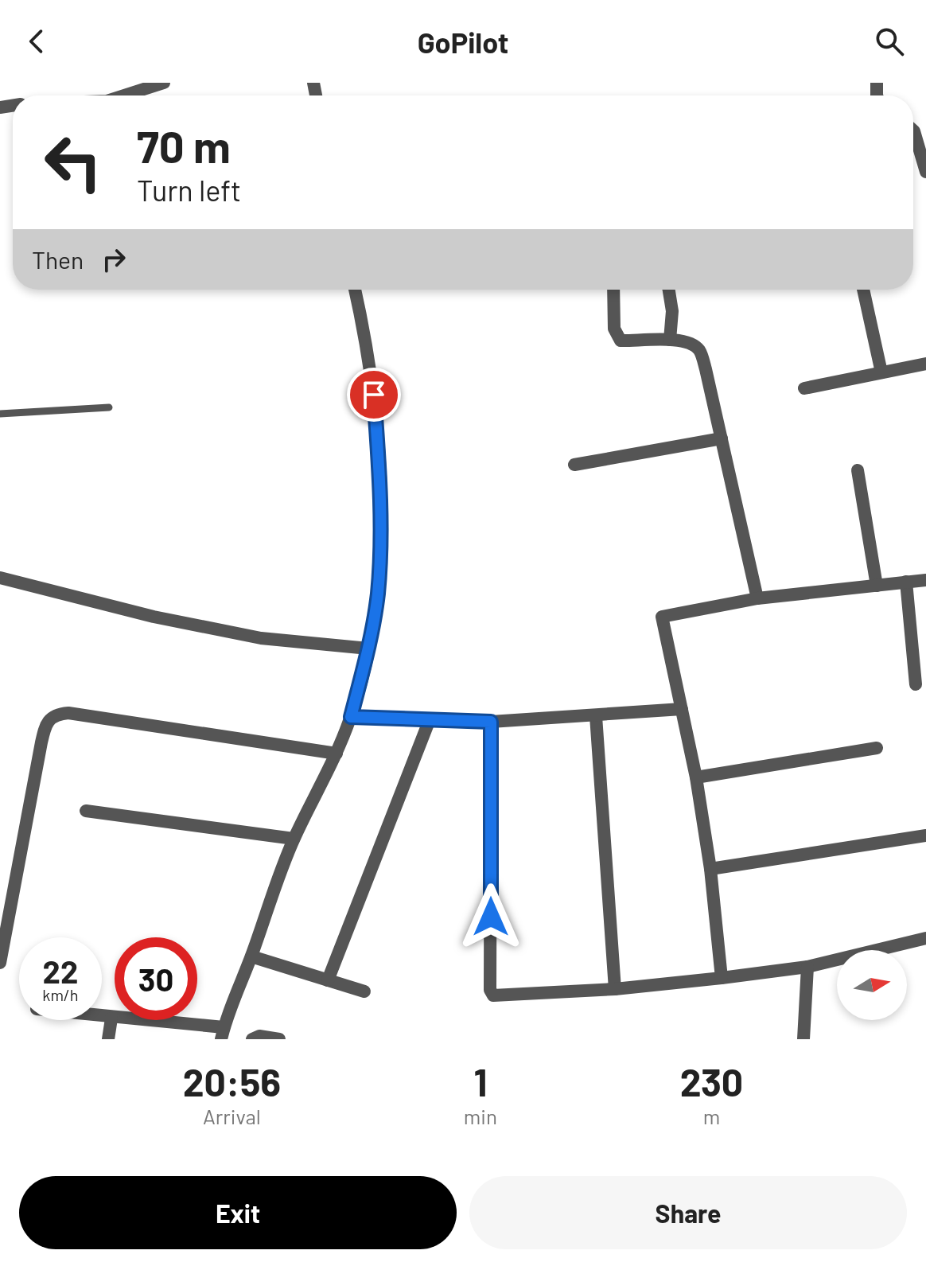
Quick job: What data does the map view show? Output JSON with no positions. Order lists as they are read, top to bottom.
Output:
{
  "north": "right",
  "page": {
    "header": "GoPilot",
    "turn": ["70 m", "Turn left"],
    "then": "Then",
    "speed": "22 km/h",
    "limit": "30",
    "eta": [
      "20:56",
      "Arrival",
      "1",
      "min",
      "230",
      "m"
    ],
    "buttons": ["Exit", "Share"]
  }
}
